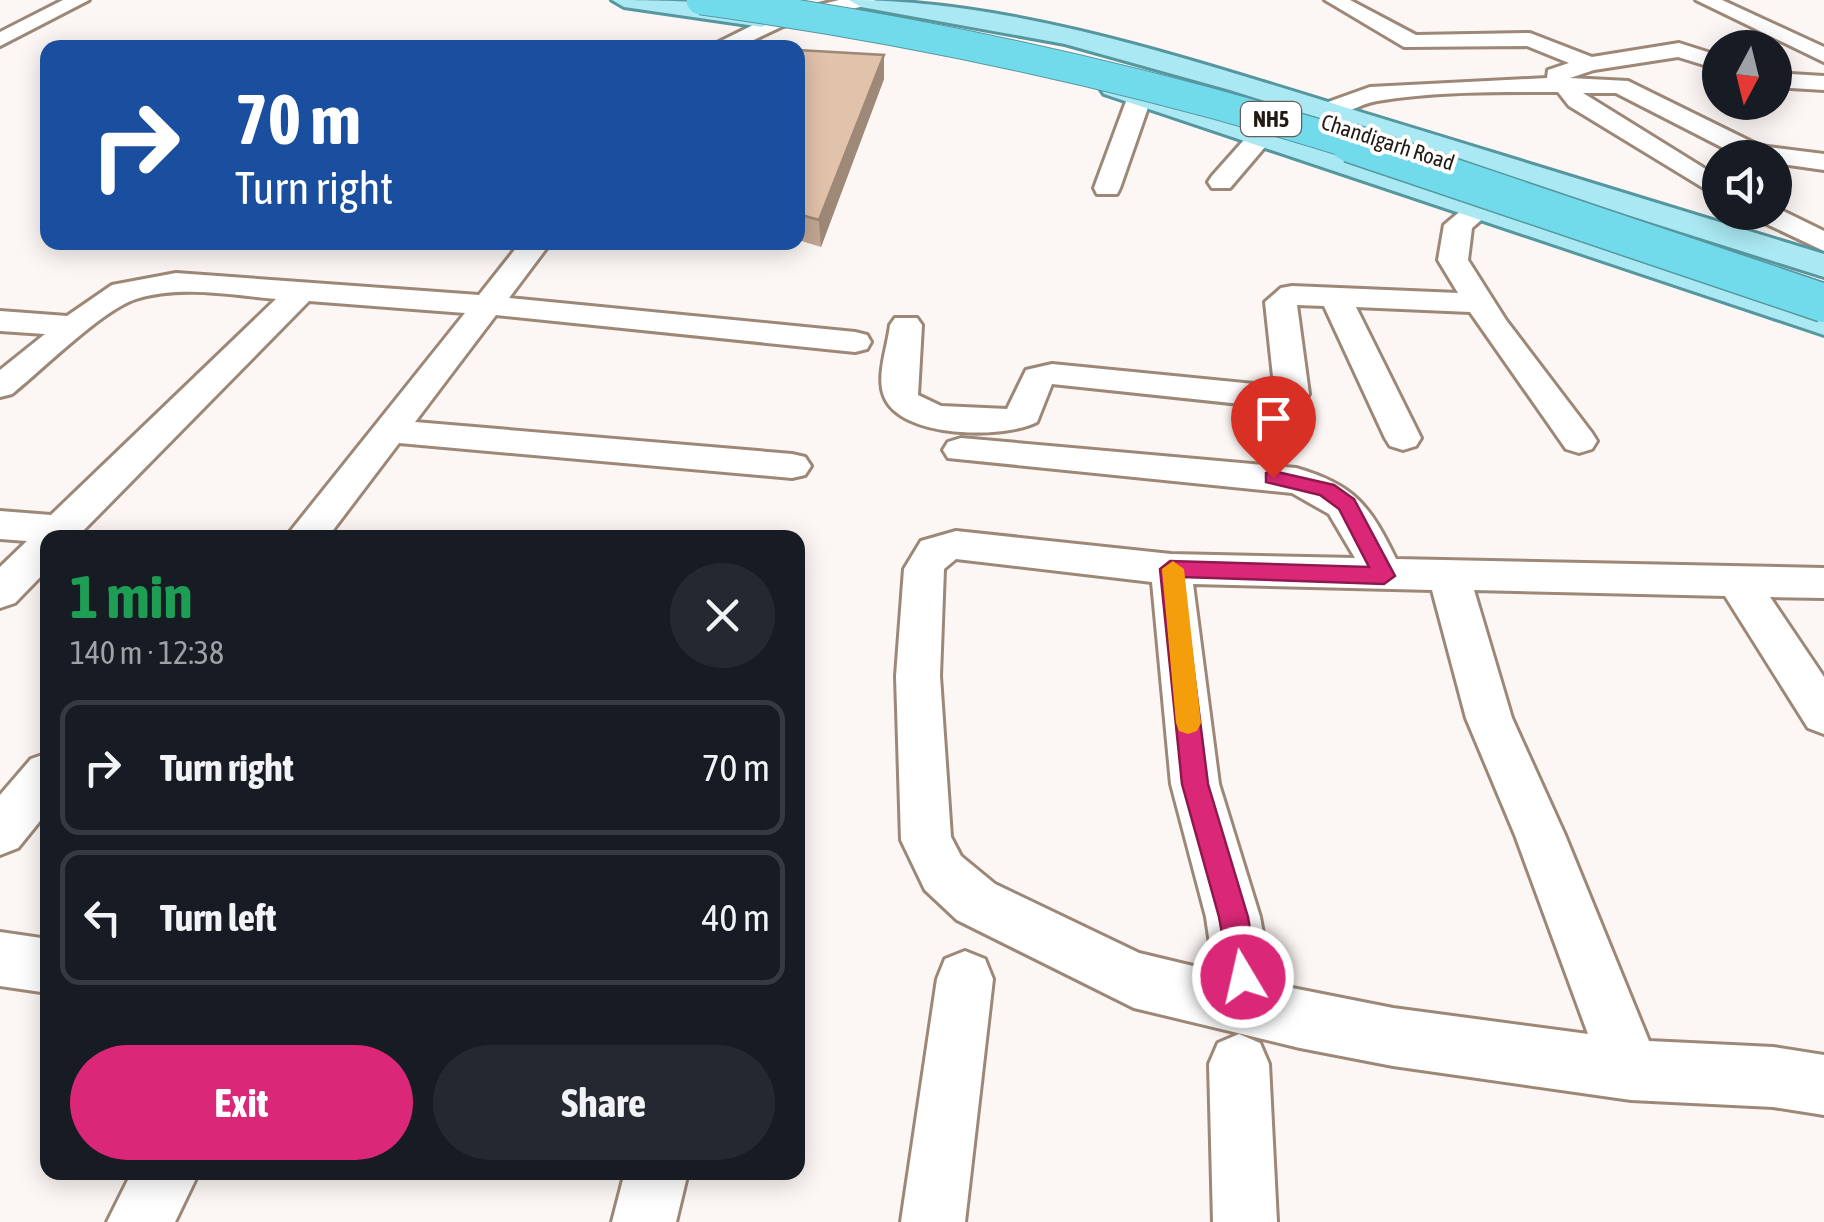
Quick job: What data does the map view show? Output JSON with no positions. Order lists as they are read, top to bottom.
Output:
{
  "streets": {
    "highway": ["NH5", "Chandigarh Road"]
  },
  "north": "bottom",
  "page": {
    "turn": ["70 m", "Turn right"],
    "heading": ["1 min", "140 m · 12:38"],
    "list": [
      {
        "name": "Turn right",
        "value": "70 m"
      },
      {
        "name": "Turn left",
        "value": "40 m"
      }
    ],
    "buttons": ["Exit", "Share"]
  }
}
